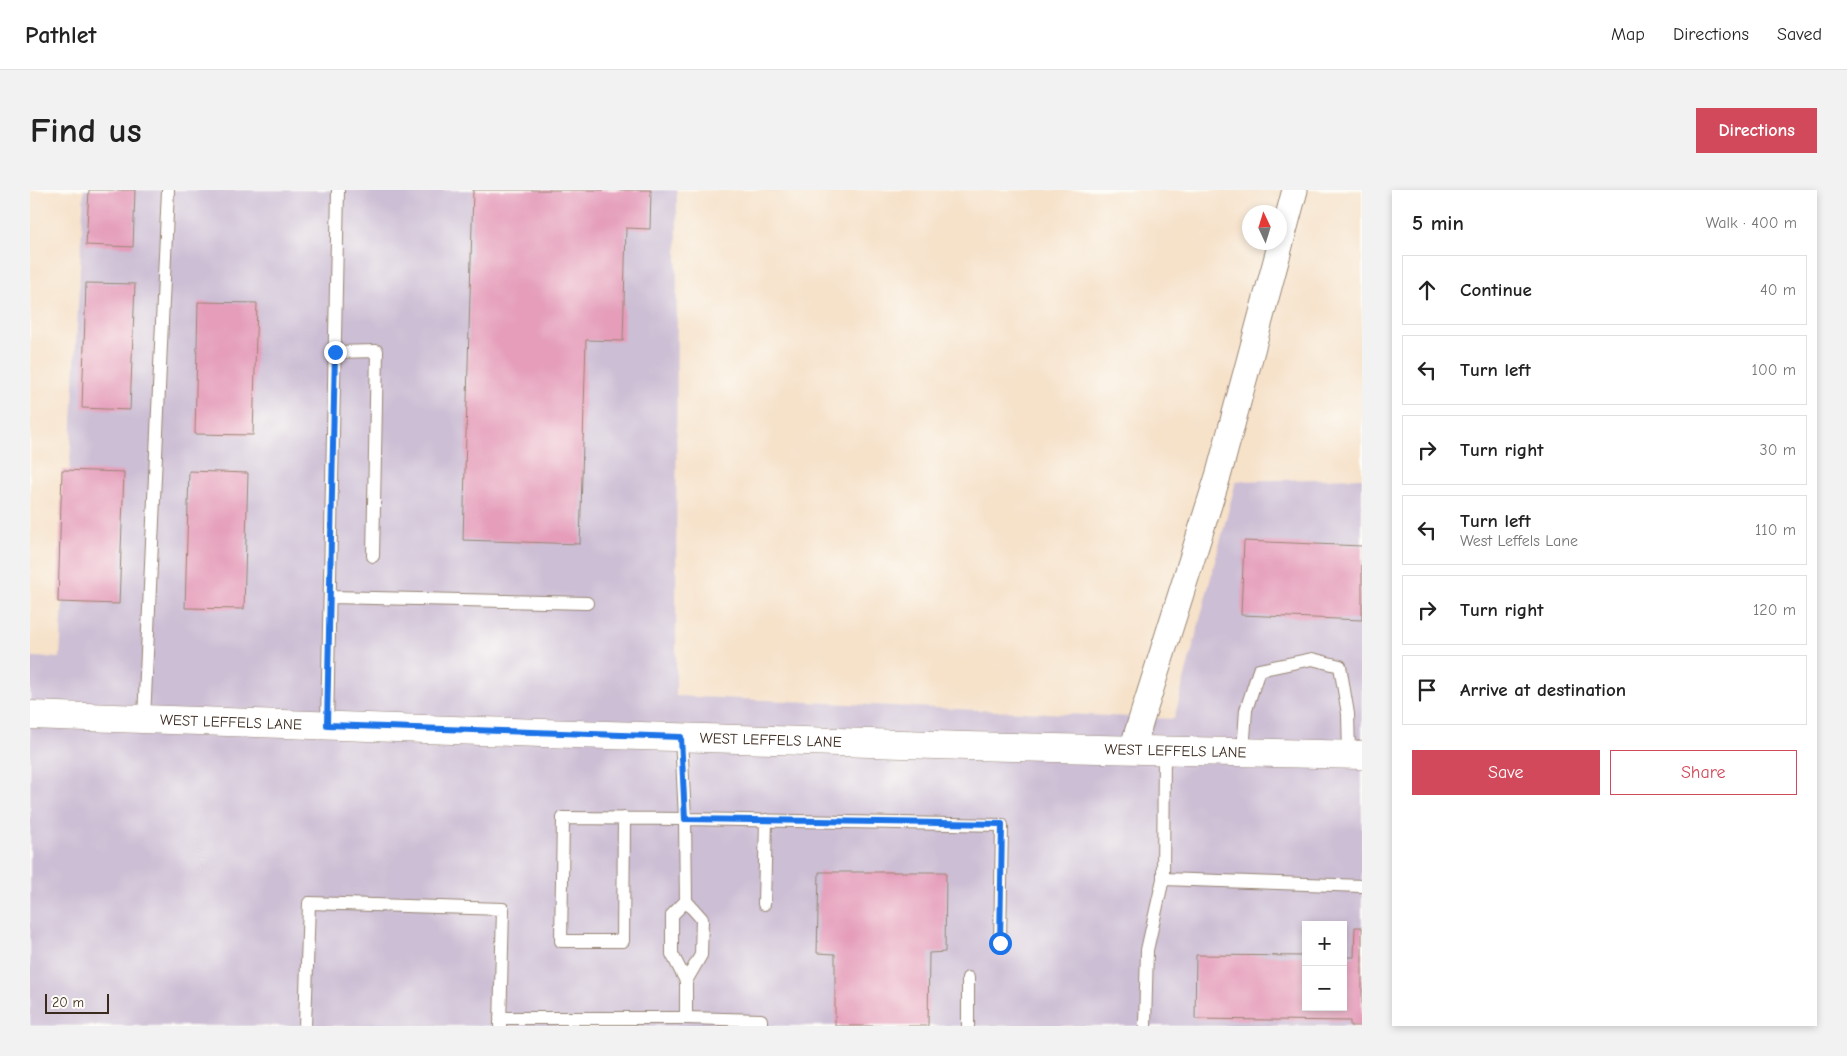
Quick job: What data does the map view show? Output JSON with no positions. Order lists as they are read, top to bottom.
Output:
{
  "streets": {
    "street": ["WEST LEFFELS LANE"]
  },
  "scale_bar": "20 m",
  "north": "top",
  "page": {
    "header": "Pathlet",
    "nav": ["Map", "Directions", "Saved"],
    "buttons": [
      "Directions",
      ["Save", "Share"]
    ],
    "title": "Find us",
    "heading": ["5 min", "Walk · 400 m"],
    "list": [
      ["Continue", "40 m"],
      ["Turn left", "100 m"],
      ["Turn right", "30 m"],
      ["Turn left", "West Leffels Lane", "110 m"],
      ["Turn right", "120 m"],
      "Arrive at destination"
    ],
    "map_buttons": ["+", "−"],
    "scale": "20 m"
  }
}
